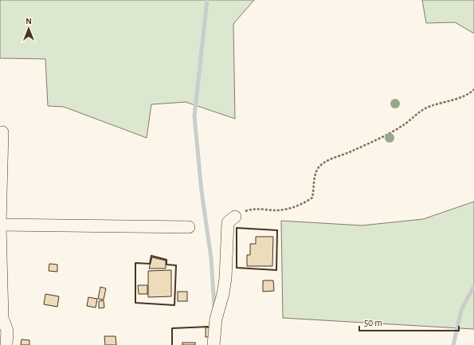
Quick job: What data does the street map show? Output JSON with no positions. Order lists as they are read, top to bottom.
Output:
{
  "scale_bar": "50 m",
  "north": "top"
}
